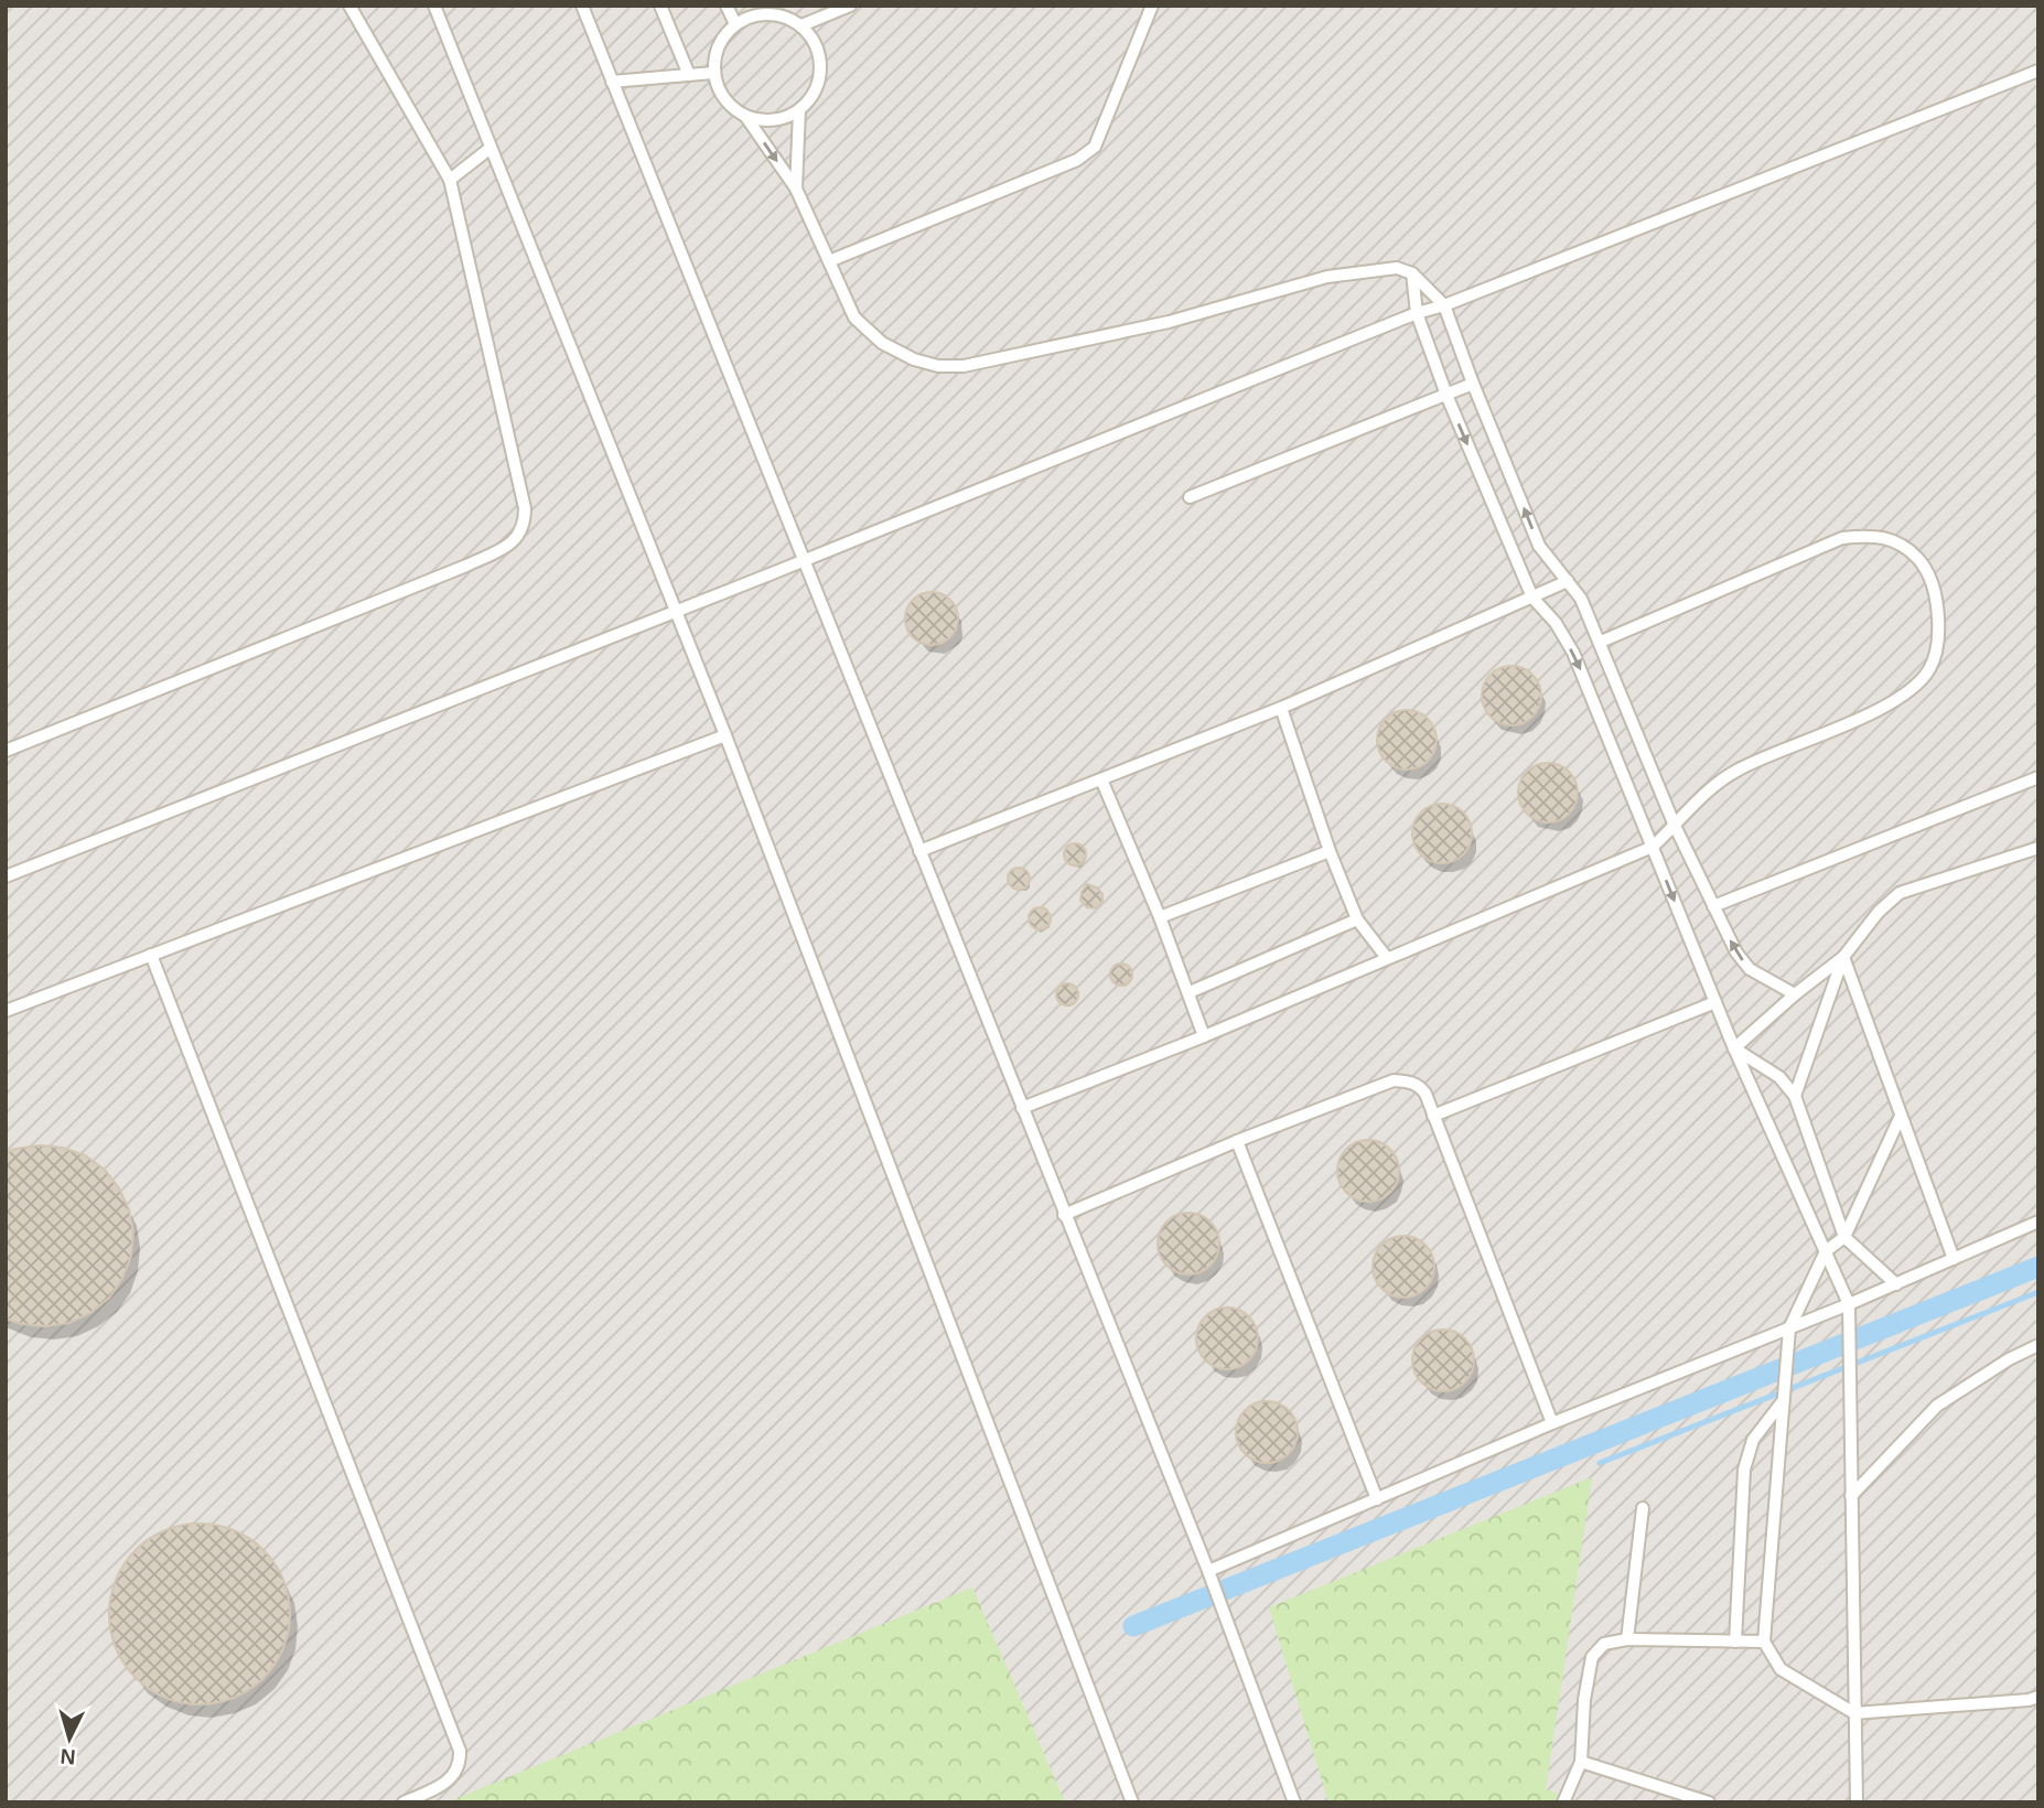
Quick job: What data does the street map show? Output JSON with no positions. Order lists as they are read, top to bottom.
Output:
{
  "north": "bottom"
}
